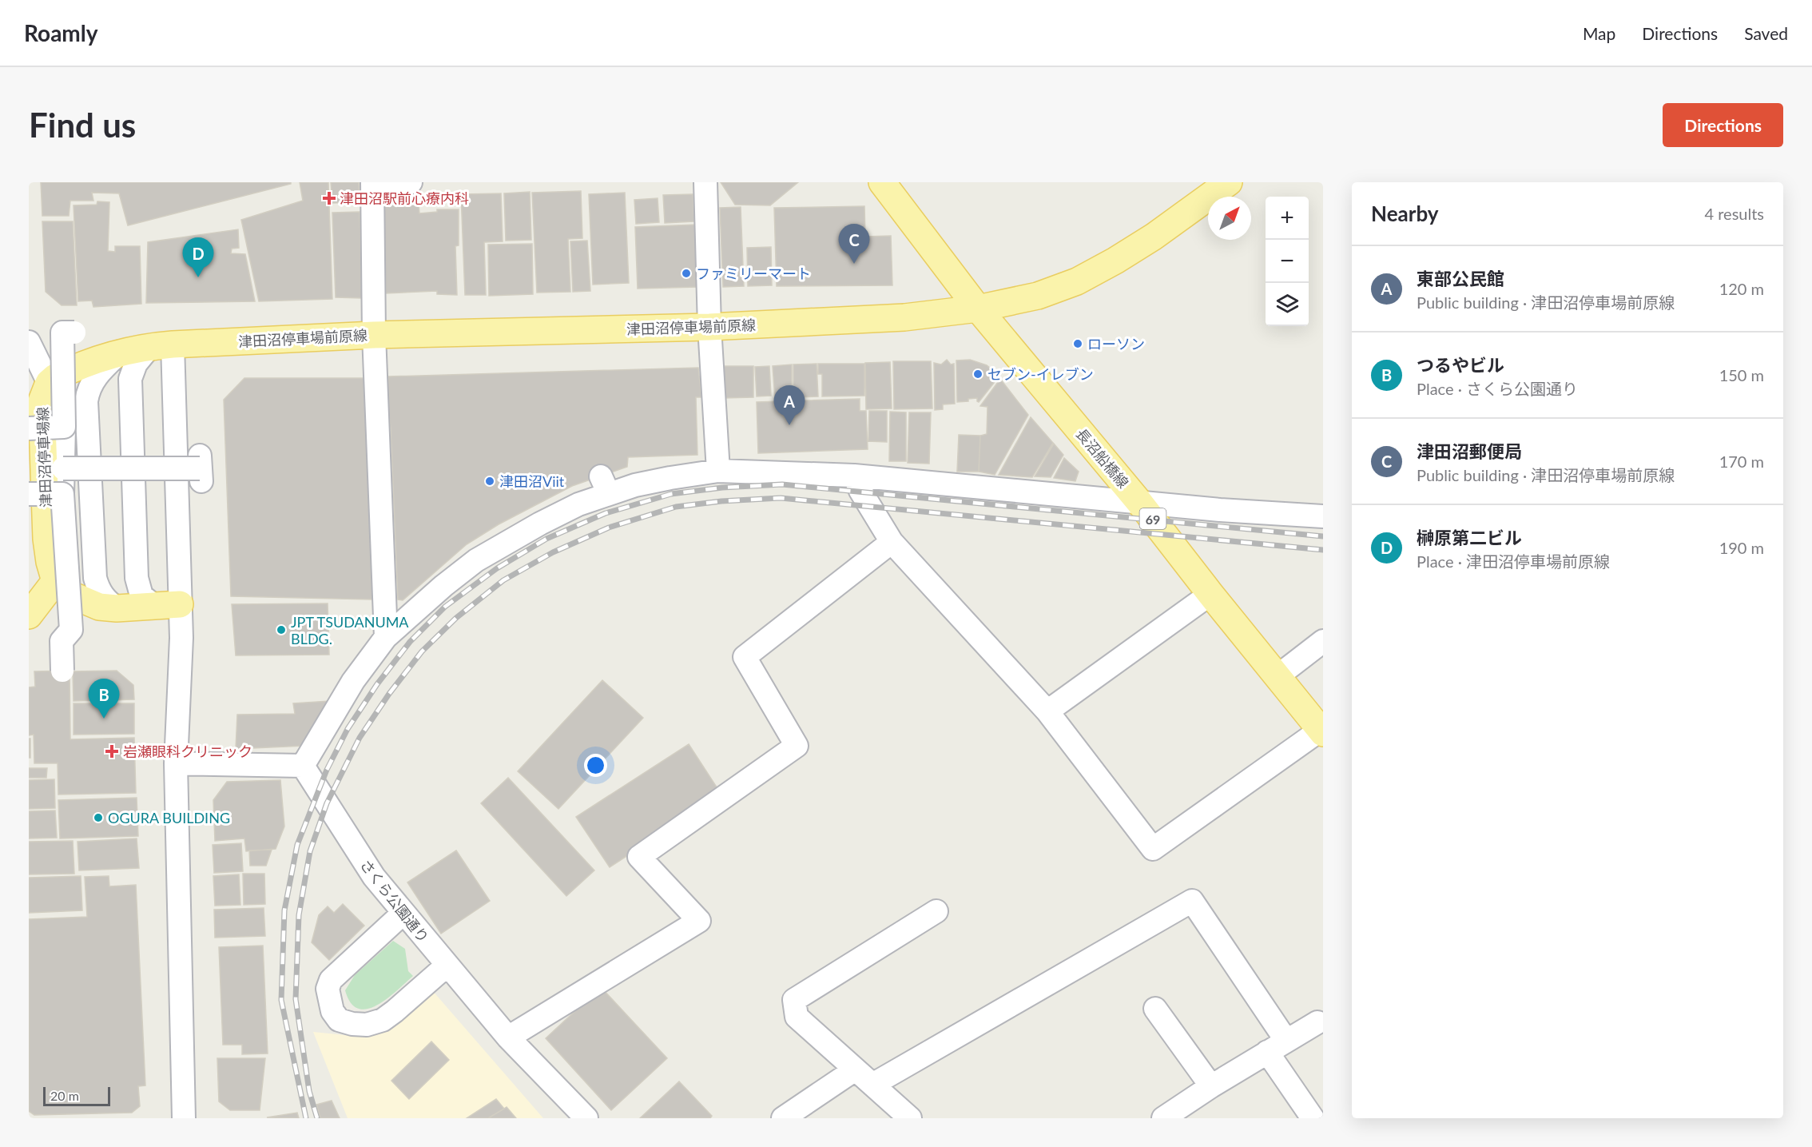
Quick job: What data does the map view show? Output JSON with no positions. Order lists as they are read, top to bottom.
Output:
{
  "streets": {
    "main road": [
      "津田沼停車場前原線",
      "津田沼停車場線",
      "長沼船橋線",
      "69"
    ],
    "street": ["さくら公園通り"]
  },
  "crossings": [
    ["津田沼停車場前原線", "長沼船橋線"]
  ],
  "places": {
    "health": ["津田沼駅前心療内科", "岩瀬眼科クリニック"],
    "other": [
      "ファミリーマート",
      "ローソン",
      "セブン-イレブン",
      "津田沼Viit",
      "JPT TSUDANUMA BLDG.",
      "OGURA BUILDING"
    ]
  },
  "scale_bar": "20 m",
  "north": "top right",
  "page": {
    "header": "Roamly",
    "nav": ["Map", "Directions", "Saved"],
    "buttons": "Directions",
    "title": "Find us",
    "heading": ["Nearby", "4 results"],
    "map_buttons": ["+", "−"],
    "pins": [
      "C",
      "D",
      "A",
      "B"
    ],
    "list": [
      {
        "mark": "A",
        "name": "東部公民館",
        "note": "Public building · 津田沼停車場前原線",
        "value": "120 m"
      },
      {
        "mark": "B",
        "name": "つるやビル",
        "note": "Place · さくら公園通り",
        "value": "150 m"
      },
      {
        "mark": "C",
        "name": "津田沼郵便局",
        "note": "Public building · 津田沼停車場前原線",
        "value": "170 m"
      },
      {
        "mark": "D",
        "name": "榊原第二ビル",
        "note": "Place · 津田沼停車場前原線",
        "value": "190 m"
      }
    ],
    "scale": "20 m"
  }
}
